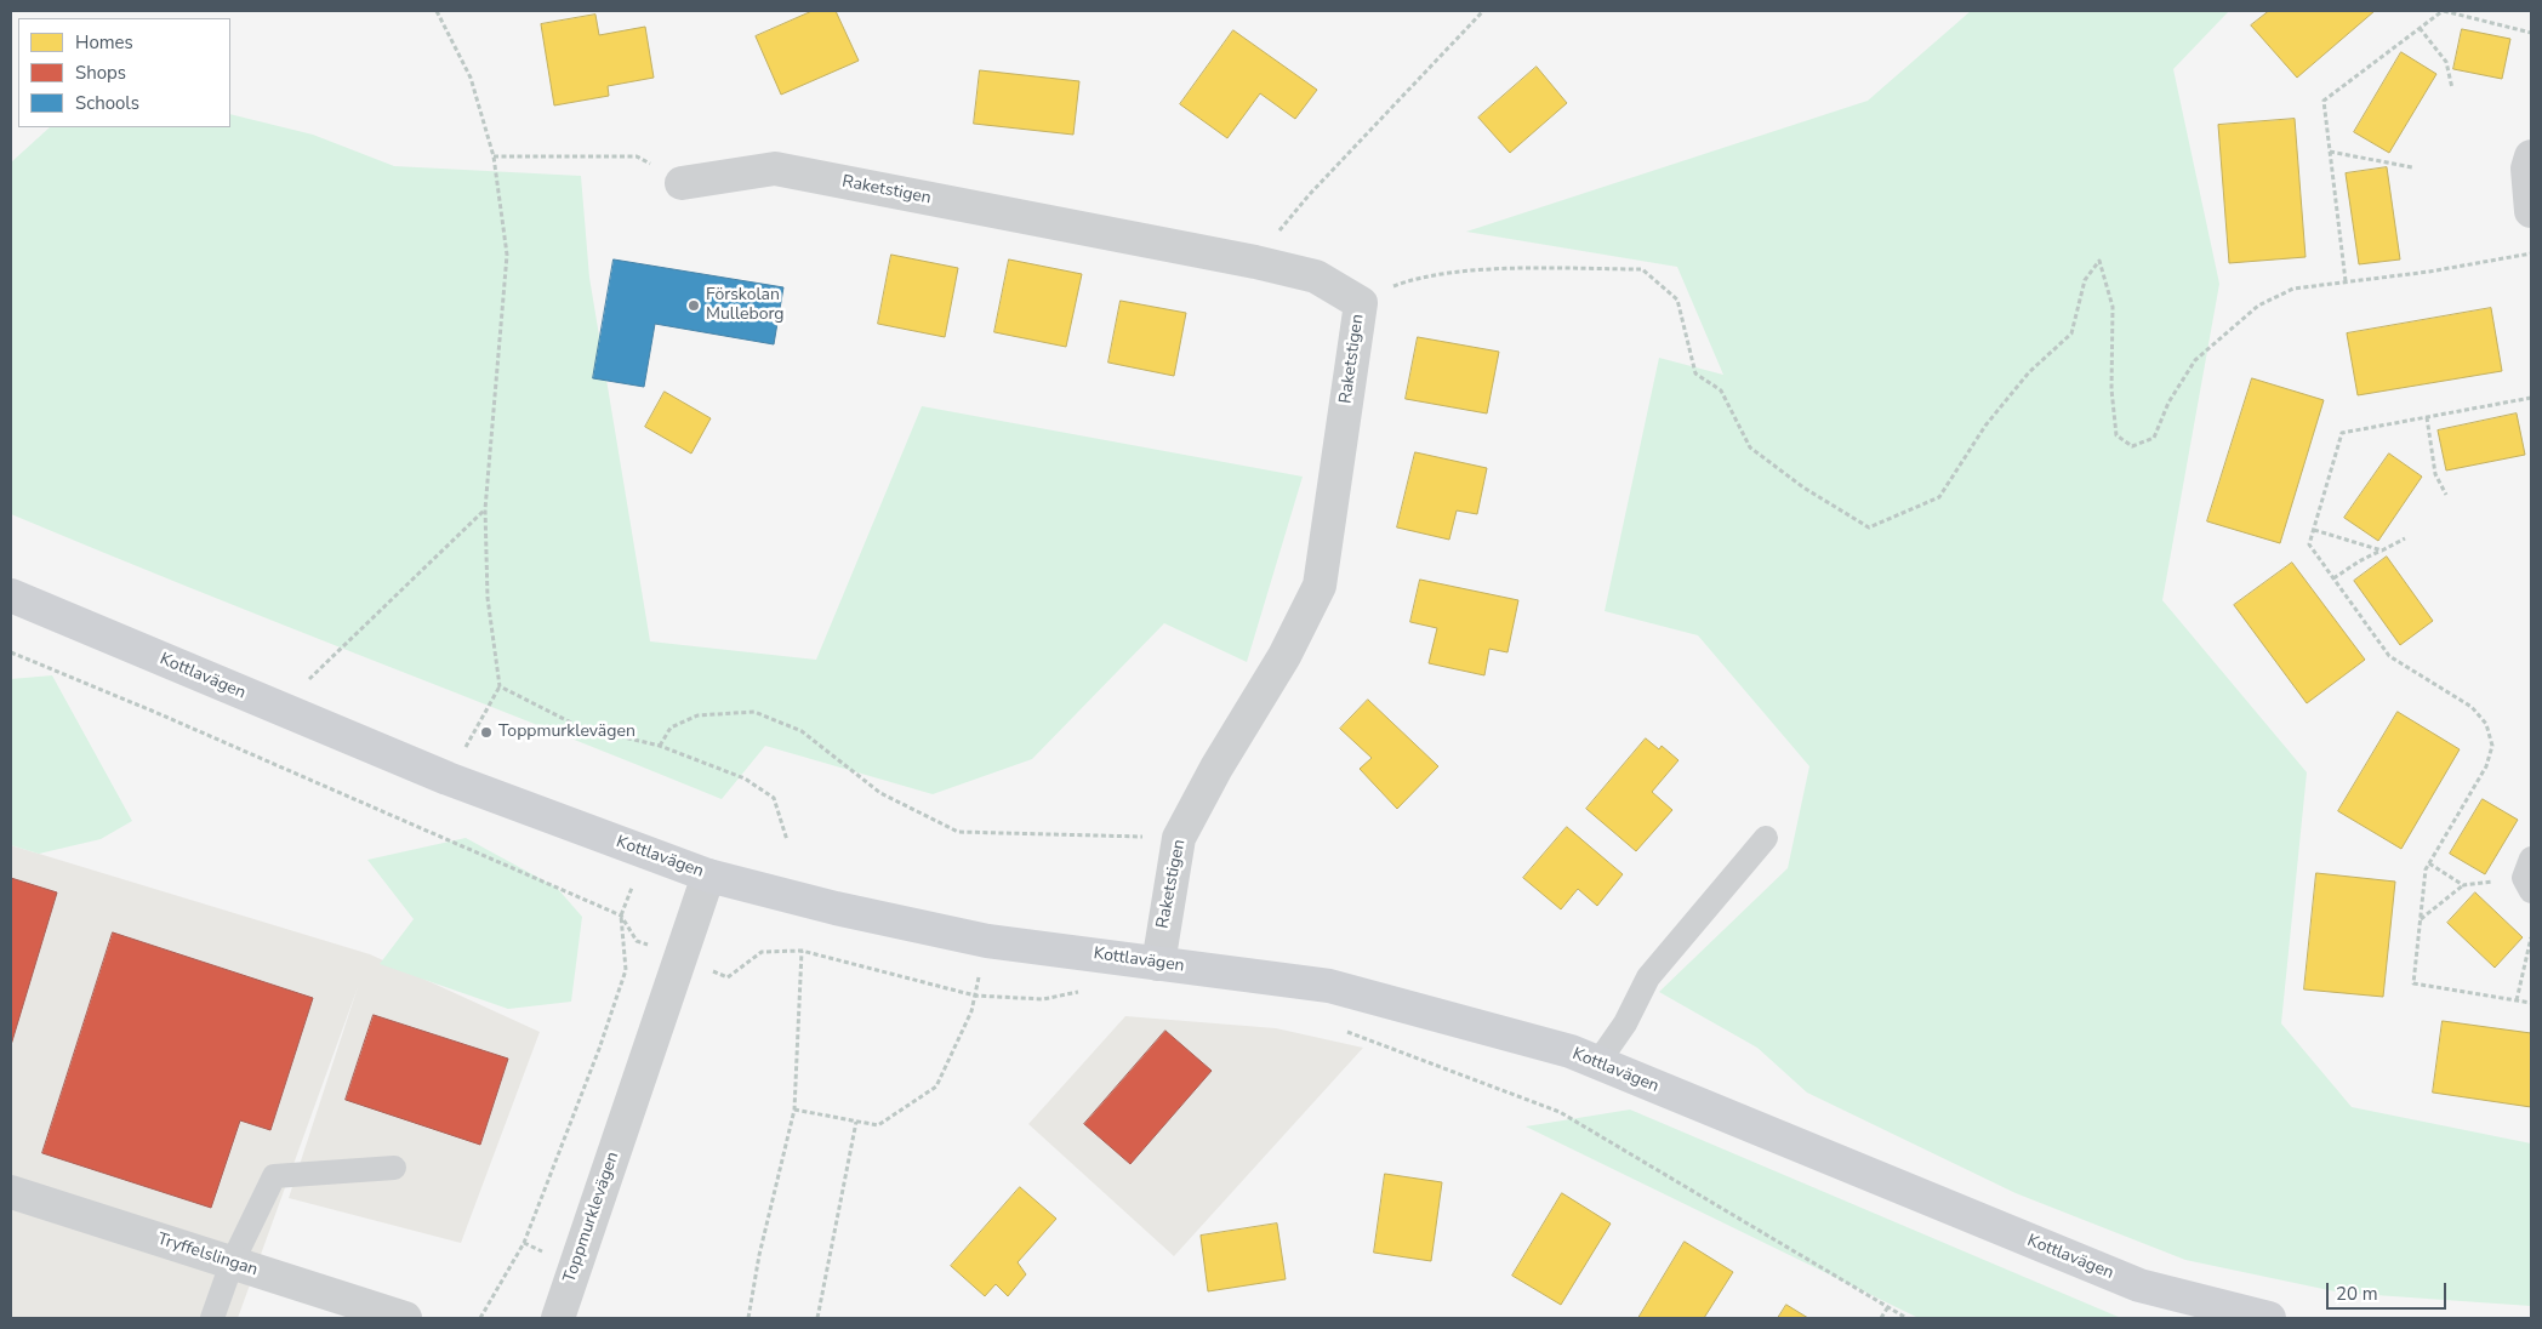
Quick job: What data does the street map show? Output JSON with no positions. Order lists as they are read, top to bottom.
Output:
{
  "streets": {
    "street": [
      "Raketstigen",
      "Kottlavägen",
      "Toppmurklevägen",
      "Tryffelslingan"
    ]
  },
  "crossings": [
    ["Raketstigen", "Kottlavägen"],
    ["Kottlavägen", "Toppmurklevägen"]
  ],
  "places": ["Förskolan Mulleborg", "Toppmurklevägen"],
  "legend": ["Homes", "Shops", "Schools"],
  "scale_bar": "20 m"
}
